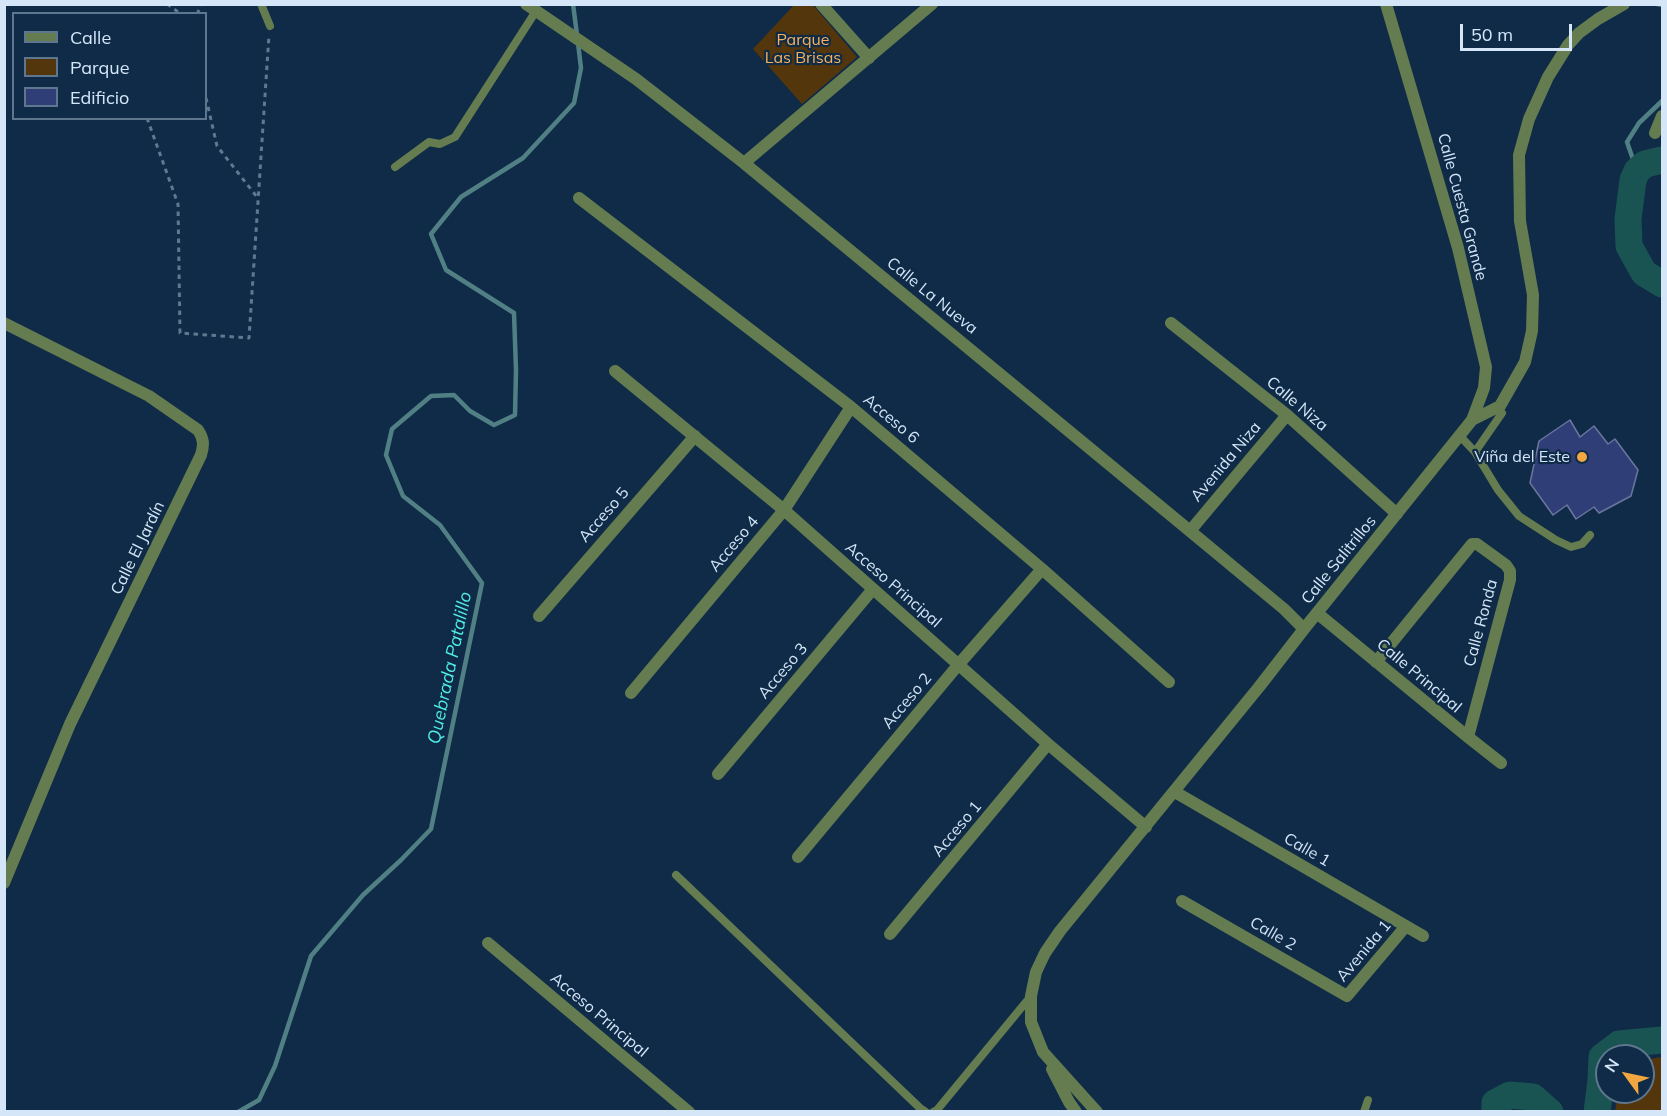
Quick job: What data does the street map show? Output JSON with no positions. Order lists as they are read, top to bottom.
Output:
{
  "streets": {
    "street": [
      "Calle Cuesta Grande",
      "Calle La Nueva",
      "Calle Niza",
      "Acceso 6",
      "Avenida Niza",
      "Acceso 5",
      "Acceso 4",
      "Calle El Jardín",
      "Calle Salitrillos",
      "Acceso Principal",
      "Calle Ronda",
      "Acceso 3",
      "Calle Principal",
      "Acceso 2",
      "Acceso 1",
      "Calle 1",
      "Calle 2",
      "Avenida 1"
    ]
  },
  "crossings": [
    ["Calle Cuesta Grande", "Calle Salitrillos"],
    ["Calle La Nueva", "Avenida Niza"],
    ["Calle La Nueva", "Calle Salitrillos"],
    ["Calle Niza", "Avenida Niza"],
    ["Calle Niza", "Calle Salitrillos"],
    ["Acceso 6", "Acceso 4"],
    ["Acceso 6", "Acceso 2"],
    ["Acceso 5", "Acceso Principal"],
    ["Acceso 4", "Acceso Principal"],
    ["Calle Salitrillos", "Acceso Principal"],
    ["Calle Salitrillos", "Calle Principal"],
    ["Calle Salitrillos", "Calle 1"],
    ["Acceso Principal", "Acceso 3"],
    ["Acceso Principal", "Acceso 2"],
    ["Acceso Principal", "Acceso 1"],
    ["Calle Ronda", "Calle Principal"],
    ["Calle 1", "Avenida 1"],
    ["Calle 2", "Avenida 1"]
  ],
  "water": ["Quebrada Patalillo"],
  "parks": ["Parque Las Brisas"],
  "places": ["Viña del Este"],
  "legend": ["Calle", "Parque", "Edificio"],
  "scale_bar": "50 m",
  "north": "top left"
}
